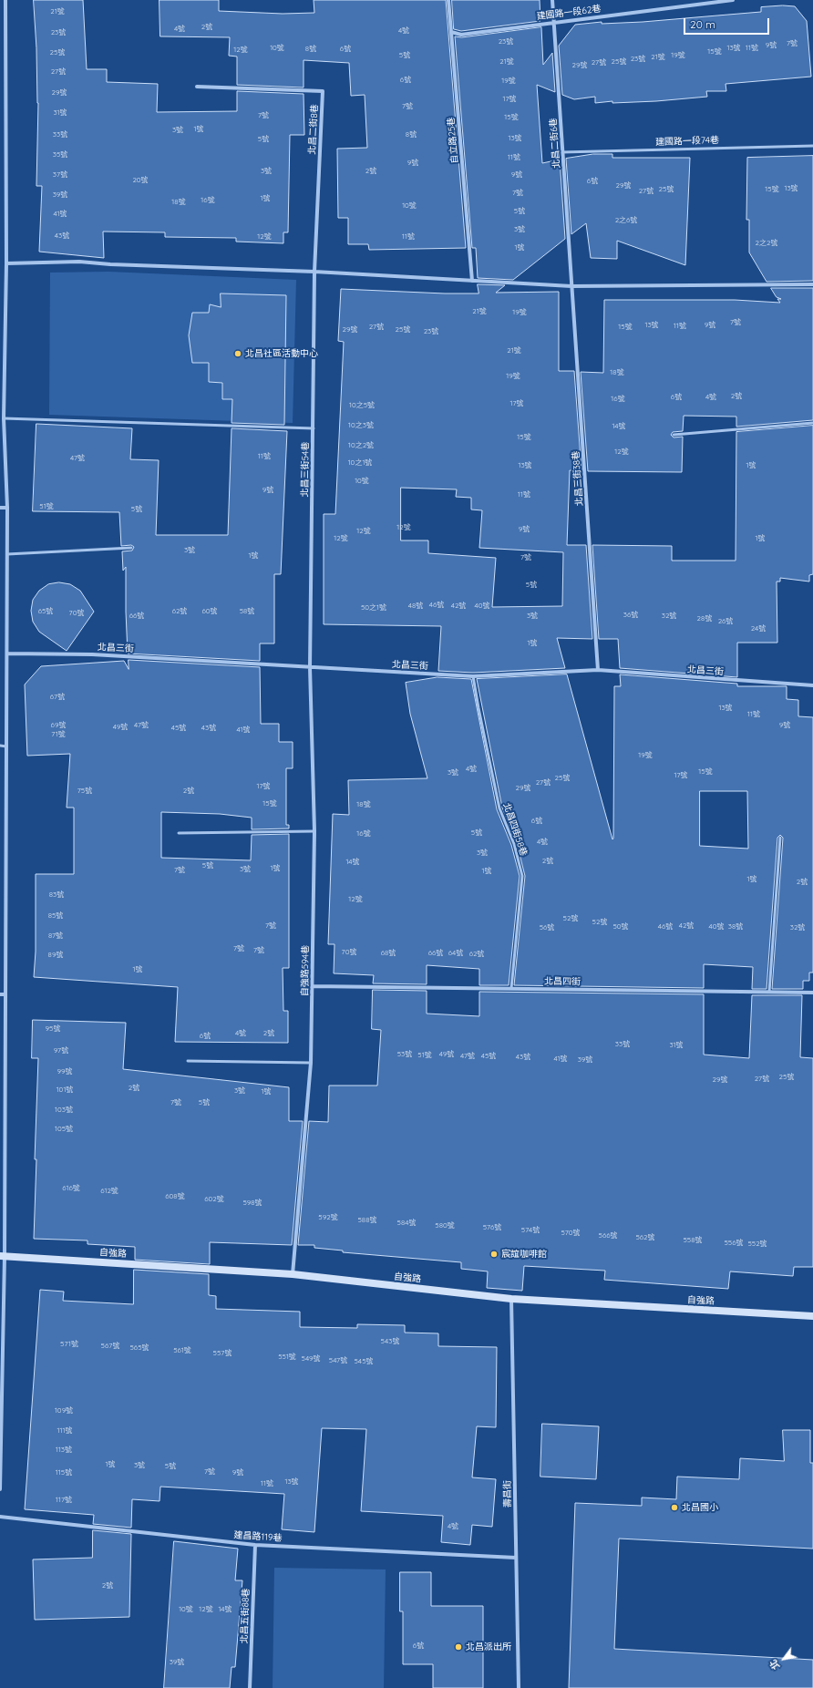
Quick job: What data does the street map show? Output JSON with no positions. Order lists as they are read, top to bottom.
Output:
{
  "streets": {
    "street": [
      "建國路一段62巷",
      "北昌二街8巷",
      "自立路25巷",
      "北昌二街6巷",
      "北昌三街54巷",
      "北昌三街38巷",
      "北昌三街",
      "自強路594巷",
      "北昌四街",
      "自強路",
      "壽昌街",
      "建昌路119巷",
      "北昌五街88巷"
    ],
    "lane": ["建國路一段74巷", "北昌四街58巷"]
  },
  "crossings": [
    ["建國路一段62巷", "自立路25巷"],
    ["建國路一段62巷", "北昌二街6巷"],
    ["北昌二街8巷", "北昌三街54巷"],
    ["建國路一段74巷", "北昌二街6巷"],
    ["北昌二街6巷", "北昌三街38巷"],
    ["北昌三街54巷", "北昌三街"],
    ["北昌三街54巷", "自強路594巷"],
    ["北昌三街38巷", "北昌三街"],
    ["北昌三街", "北昌四街58巷"],
    ["北昌三街", "自強路594巷"],
    ["北昌四街58巷", "北昌四街"],
    ["自強路594巷", "北昌四街"],
    ["自強路594巷", "自強路"],
    ["自強路", "壽昌街"],
    ["壽昌街", "建昌路119巷"],
    ["建昌路119巷", "北昌五街88巷"]
  ],
  "places": [
    "北昌社區活動中心",
    "宸誼咖啡館",
    "北昌國小",
    "北昌派出所"
  ],
  "house_numbers": [
    "21號",
    "2號",
    "4號",
    "4號",
    "23號",
    "23號",
    "7號",
    "9號",
    "10號",
    "13號",
    "11號",
    "8號",
    "6號",
    "12號",
    "15號",
    "25號",
    "5號",
    "19號",
    "21號",
    "23號",
    "21號",
    "25號",
    "27號",
    "29號",
    "27號",
    "6號",
    "19號",
    "29號",
    "17號",
    "7號",
    "31號",
    "7號",
    "15號",
    "1號",
    "3號",
    "33號",
    "8號",
    "13號",
    "5號",
    "35號",
    "11號",
    "9號",
    "3號",
    "2號",
    "37號",
    "9號",
    "20號",
    "6號",
    "29號",
    "13號",
    "25號",
    "15號",
    "27號",
    "7號",
    "39號",
    "1號",
    "16號",
    "18號",
    "10號",
    "5號",
    "41號",
    "2之6號",
    "3號",
    "43號",
    "12號",
    "11號",
    "2之2號",
    "1號",
    "21號",
    "19號",
    "7號",
    "13號",
    "9號",
    "11號",
    "27號",
    "15號",
    "29號",
    "25號",
    "23號",
    "21號",
    "18號",
    "19號",
    "2號",
    "6號",
    "4號",
    "16號",
    "17號",
    "10之5號",
    "10之3號",
    "14號",
    "15號",
    "10之2號",
    "12號",
    "11號",
    "47號",
    "10之1號",
    "13號",
    "1號",
    "10號",
    "9號",
    "11號",
    "51號",
    "5號",
    "12號",
    "9號",
    "12號",
    "12號",
    "1號",
    "3號",
    "1號",
    "7號",
    "5號",
    "46號",
    "48號",
    "42號",
    "40號",
    "50之1號",
    "65號",
    "62號",
    "60號",
    "58號",
    "70號",
    "36號",
    "66號",
    "3號",
    "32號",
    "28號",
    "26號",
    "24號",
    "1號",
    "67號",
    "13號",
    "11號",
    "69號",
    "47號",
    "9號",
    "49號",
    "45號",
    "43號",
    "41號",
    "71號",
    "19號",
    "4號",
    "15號",
    "3號",
    "17號",
    "25號",
    "27號",
    "17號",
    "29號",
    "75號",
    "2號",
    "15號",
    "18號",
    "6號",
    "5號",
    "16號",
    "4號",
    "3號",
    "2號",
    "14號",
    "5號",
    "1號",
    "3號",
    "7號",
    "1號",
    "1號",
    "2號",
    "83號",
    "12號",
    "85號",
    "52號",
    "52號",
    "7號",
    "42號",
    "50號",
    "46號",
    "40號",
    "38號",
    "56號",
    "32號",
    "87號",
    "7號",
    "7號",
    "70號",
    "68號",
    "66號",
    "64號",
    "62號",
    "89號",
    "1號",
    "95號",
    "4號",
    "2號",
    "6號",
    "33號",
    "31號",
    "97號",
    "53號",
    "49號",
    "51號",
    "47號",
    "45號",
    "43號",
    "41號",
    "39號",
    "99號",
    "25號",
    "27號",
    "29號",
    "2號",
    "101號",
    "3號",
    "1號",
    "7號",
    "5號",
    "103號",
    "105號",
    "616號",
    "612號",
    "608號",
    "602號",
    "598號",
    "592號",
    "588號",
    "584號",
    "580號",
    "576號",
    "574號",
    "570號",
    "566號",
    "562號",
    "558號",
    "556號",
    "552號",
    "543號",
    "571號",
    "567號",
    "565號",
    "561號",
    "557號",
    "551號",
    "549號",
    "547號",
    "545號",
    "109號",
    "111號",
    "113號",
    "1號",
    "3號",
    "5號",
    "7號",
    "115號",
    "9號",
    "13號",
    "11號",
    "117號",
    "4號",
    "2號",
    "10號",
    "12號",
    "14號",
    "6號",
    "39號"
  ],
  "scale_bar": "20 m",
  "north": "bottom left"
}
